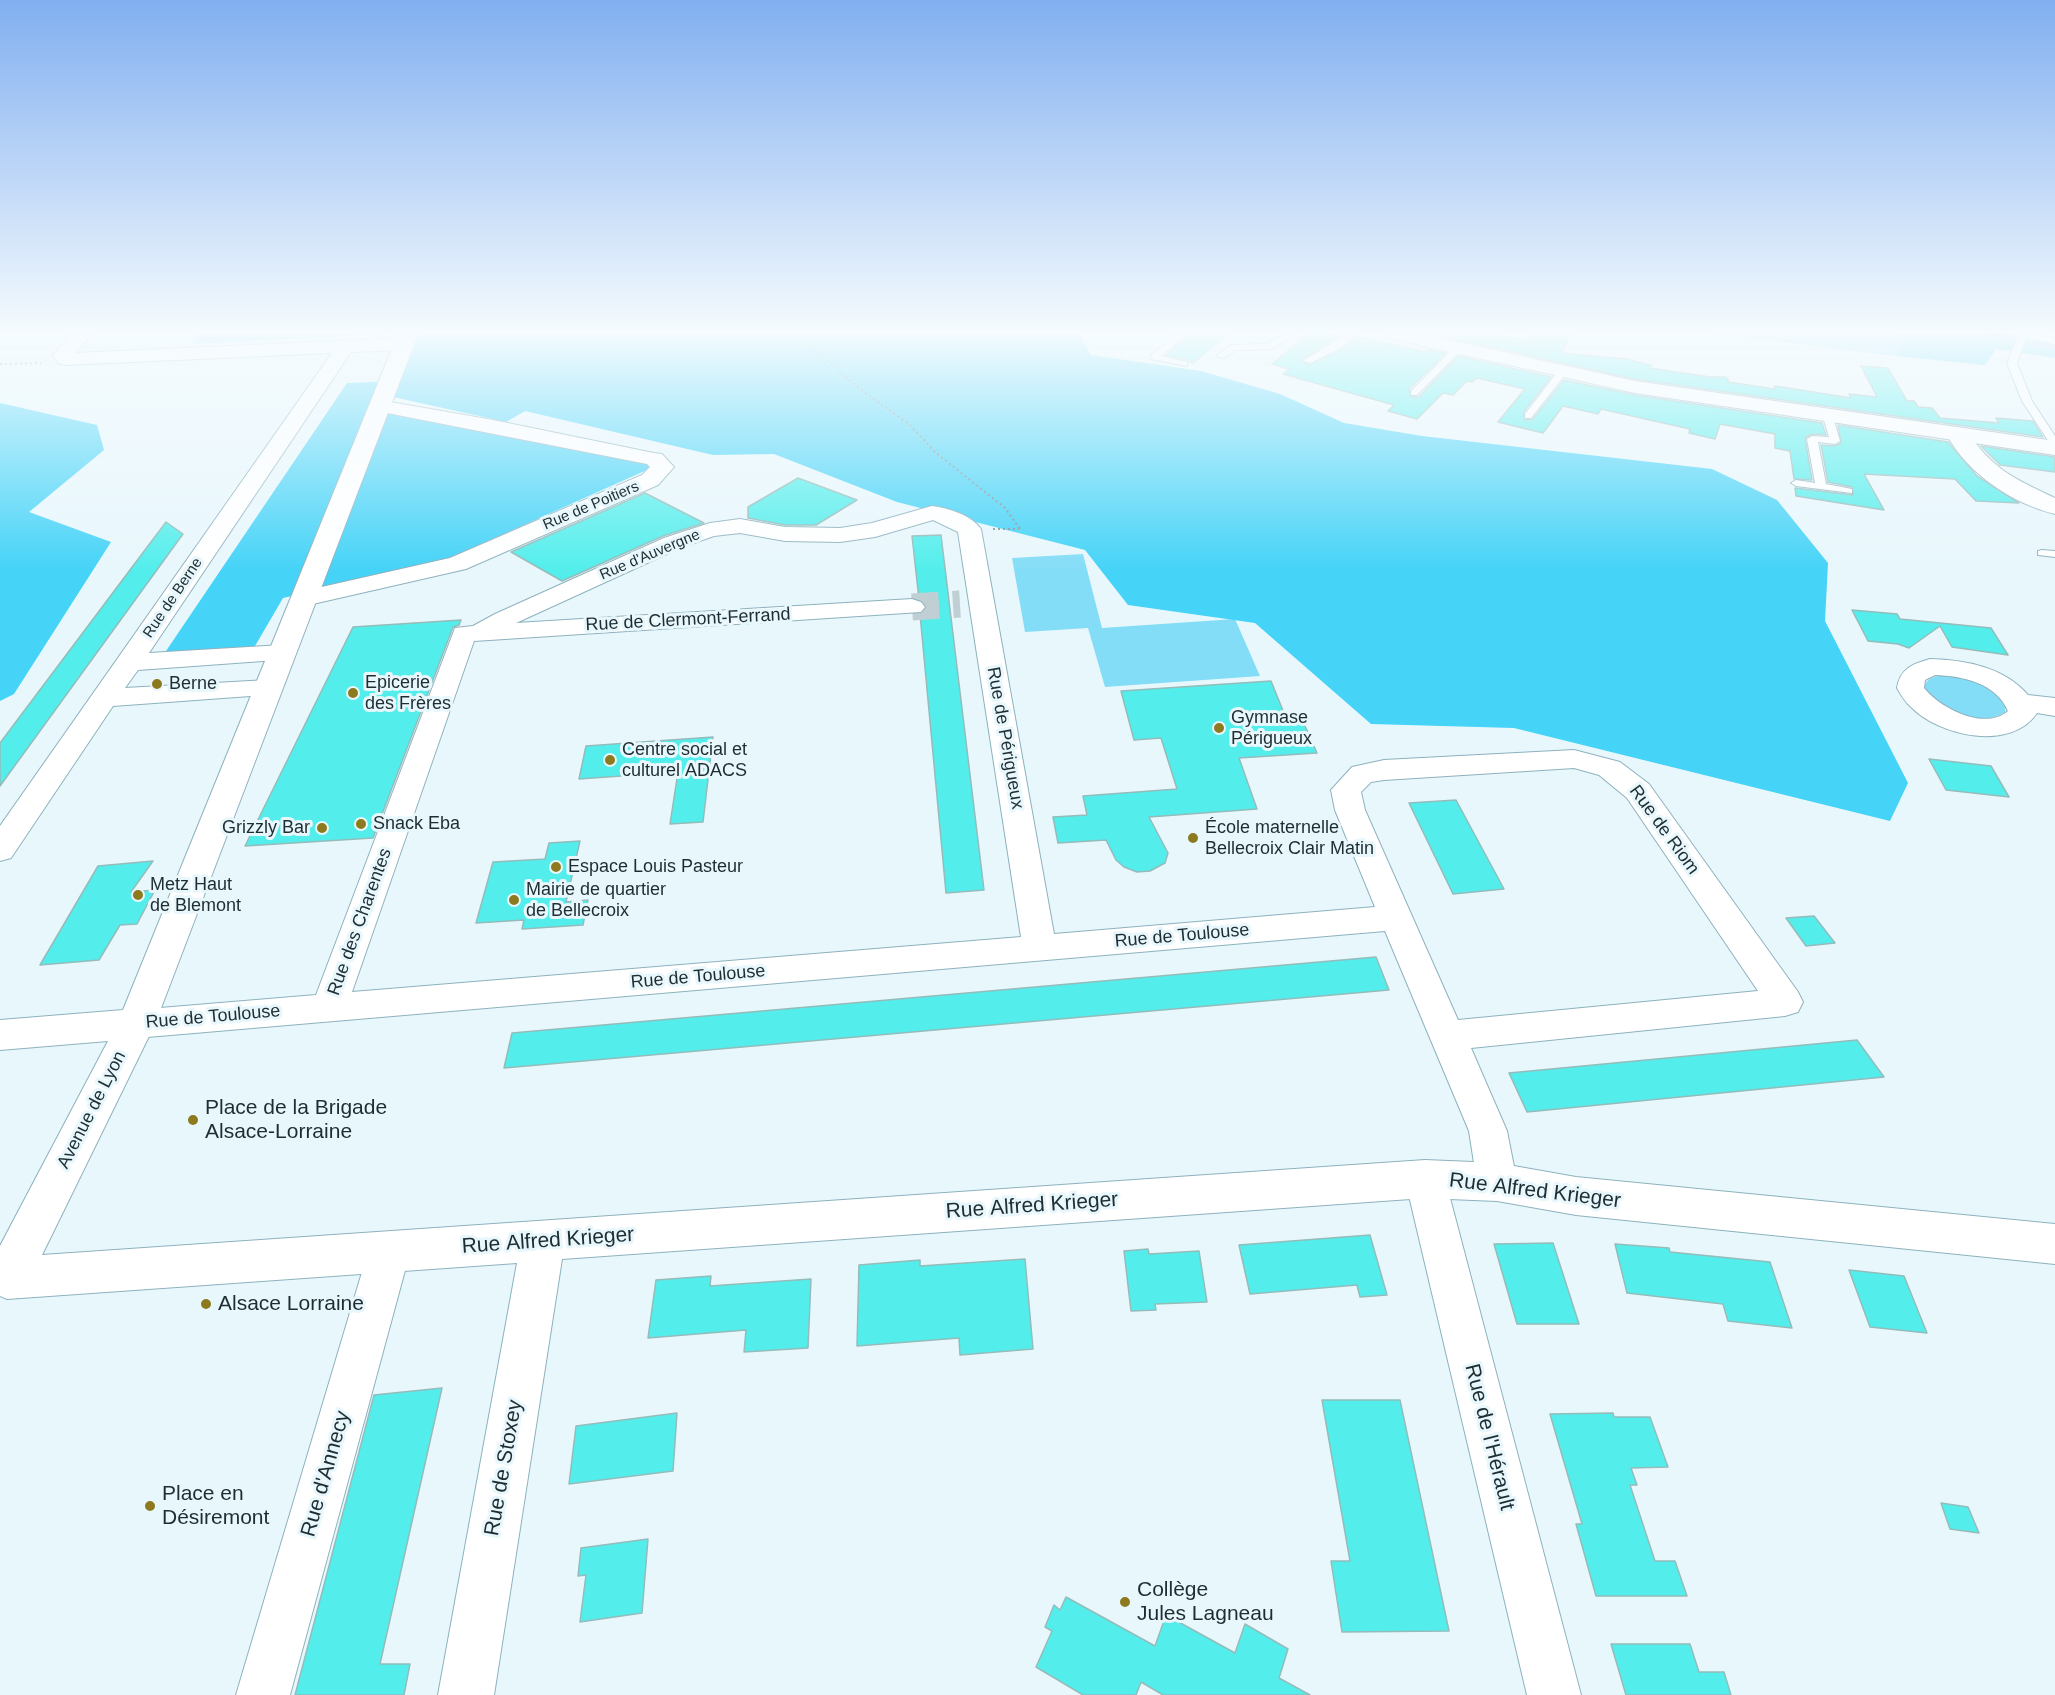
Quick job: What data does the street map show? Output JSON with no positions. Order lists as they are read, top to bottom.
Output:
{
  "streets": {
    "street": [
      "Rue de Poitiers",
      "Rue d'Auvergne",
      "Rue de Berne",
      "Rue de Clermont-Ferrand",
      "Rue de Périgueux",
      "Rue de Riom",
      "Rue des Charentes",
      "Rue de Toulouse",
      "Avenue de Lyon",
      "Rue Alfred Krieger",
      "Rue de l'Hérault",
      "Rue de Stoxey",
      "Rue d'Annecy"
    ]
  },
  "crossings": [
    ["Rue de Poitiers", "Avenue de Lyon"],
    ["Rue d'Auvergne", "Rue de Clermont-Ferrand"],
    ["Rue d'Auvergne", "Rue de Périgueux"],
    ["Rue d'Auvergne", "Rue des Charentes"],
    ["Rue de Clermont-Ferrand", "Rue des Charentes"],
    ["Rue de Périgueux", "Rue de Toulouse"],
    ["Rue de Riom", "Rue de Toulouse"],
    ["Rue de Riom", "Rue Alfred Krieger"],
    ["Rue des Charentes", "Rue de Toulouse"],
    ["Rue de Toulouse", "Avenue de Lyon"],
    ["Avenue de Lyon", "Rue Alfred Krieger"],
    ["Rue Alfred Krieger", "Rue de l'Hérault"],
    ["Rue Alfred Krieger", "Rue de Stoxey"],
    ["Rue Alfred Krieger", "Rue d'Annecy"]
  ],
  "places": [
    "Berne",
    "Epicerie des Frères",
    "Gymnase Périgueux",
    "Centre social et culturel ADACS",
    "Snack Eba",
    "Grizzly Bar",
    "École maternelle Bellecroix Clair Matin",
    "Espace Louis Pasteur",
    "Metz Haut de Blemont",
    "Mairie de quartier de Bellecroix",
    "Place de la Brigade Alsace-Lorraine",
    "Alsace Lorraine",
    "Place en Désiremont",
    "Collège Jules Lagneau"
  ]
}
